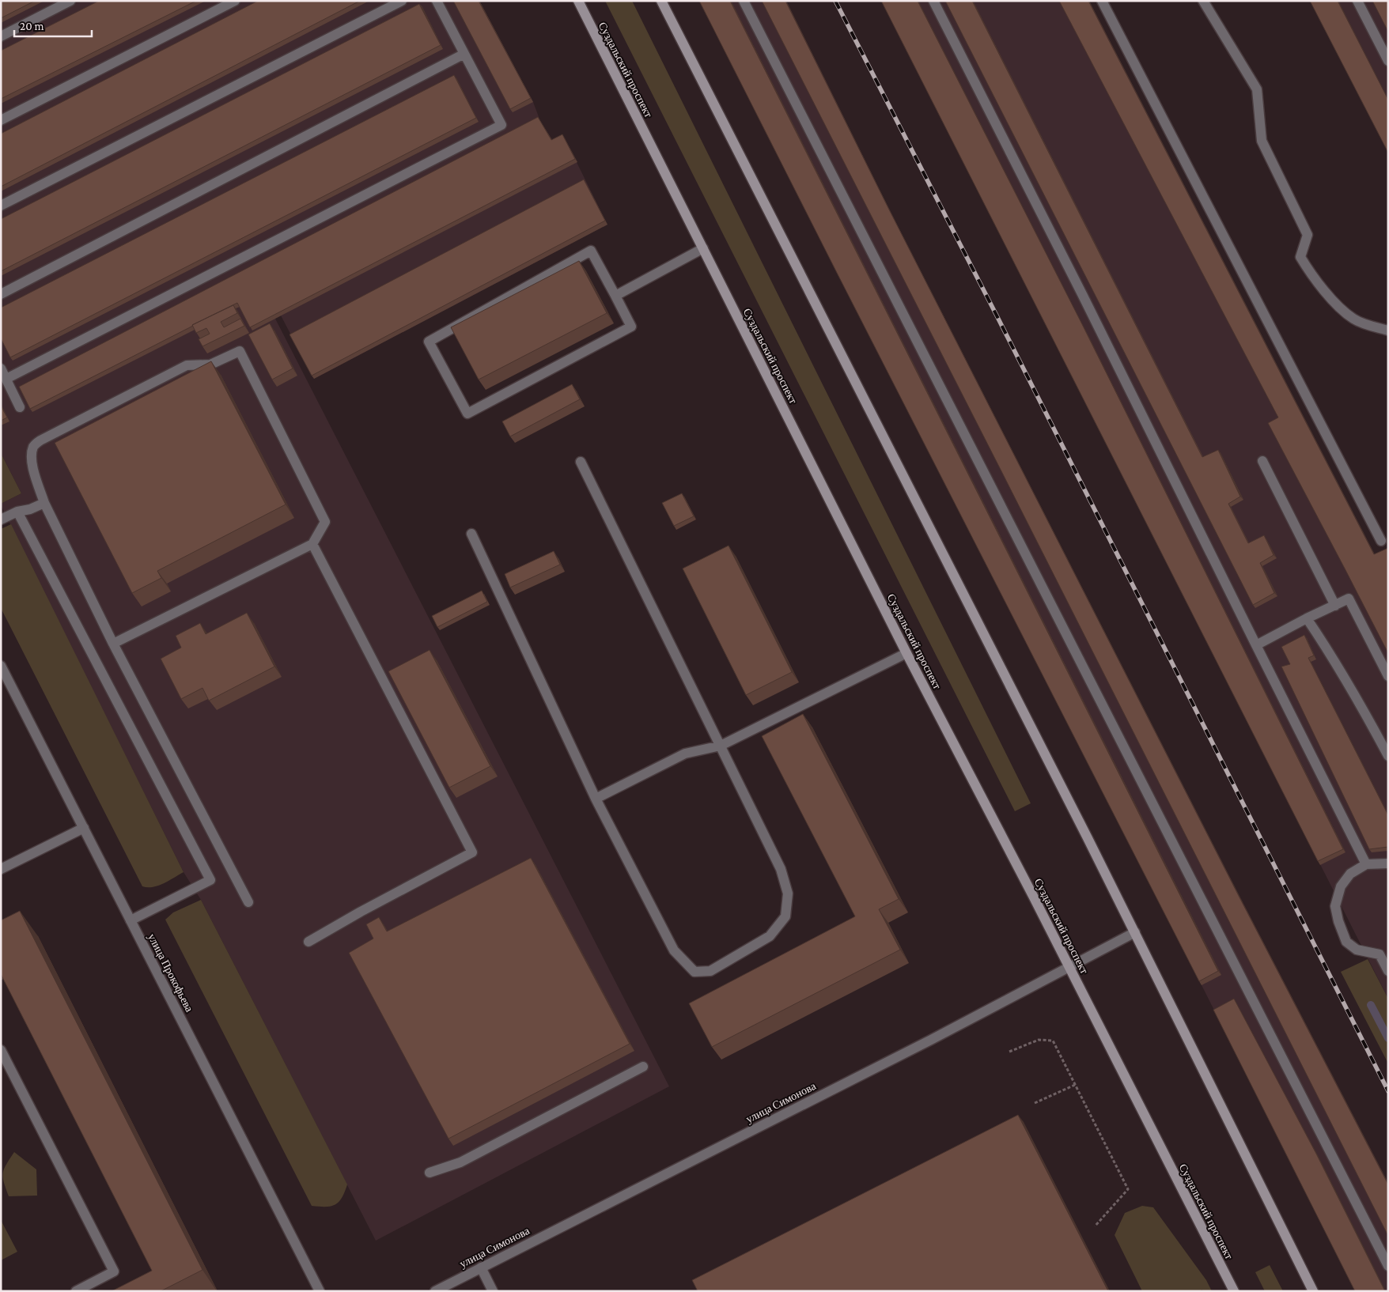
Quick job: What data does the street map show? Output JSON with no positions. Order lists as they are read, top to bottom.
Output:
{
  "streets": {
    "main road": ["Суздальский проспект"],
    "street": ["улица Прокофьева", "улица Симонова"]
  },
  "crossings": [
    ["Суздальский проспект", "улица Симонова"]
  ],
  "scale_bar": "20 m"
}
